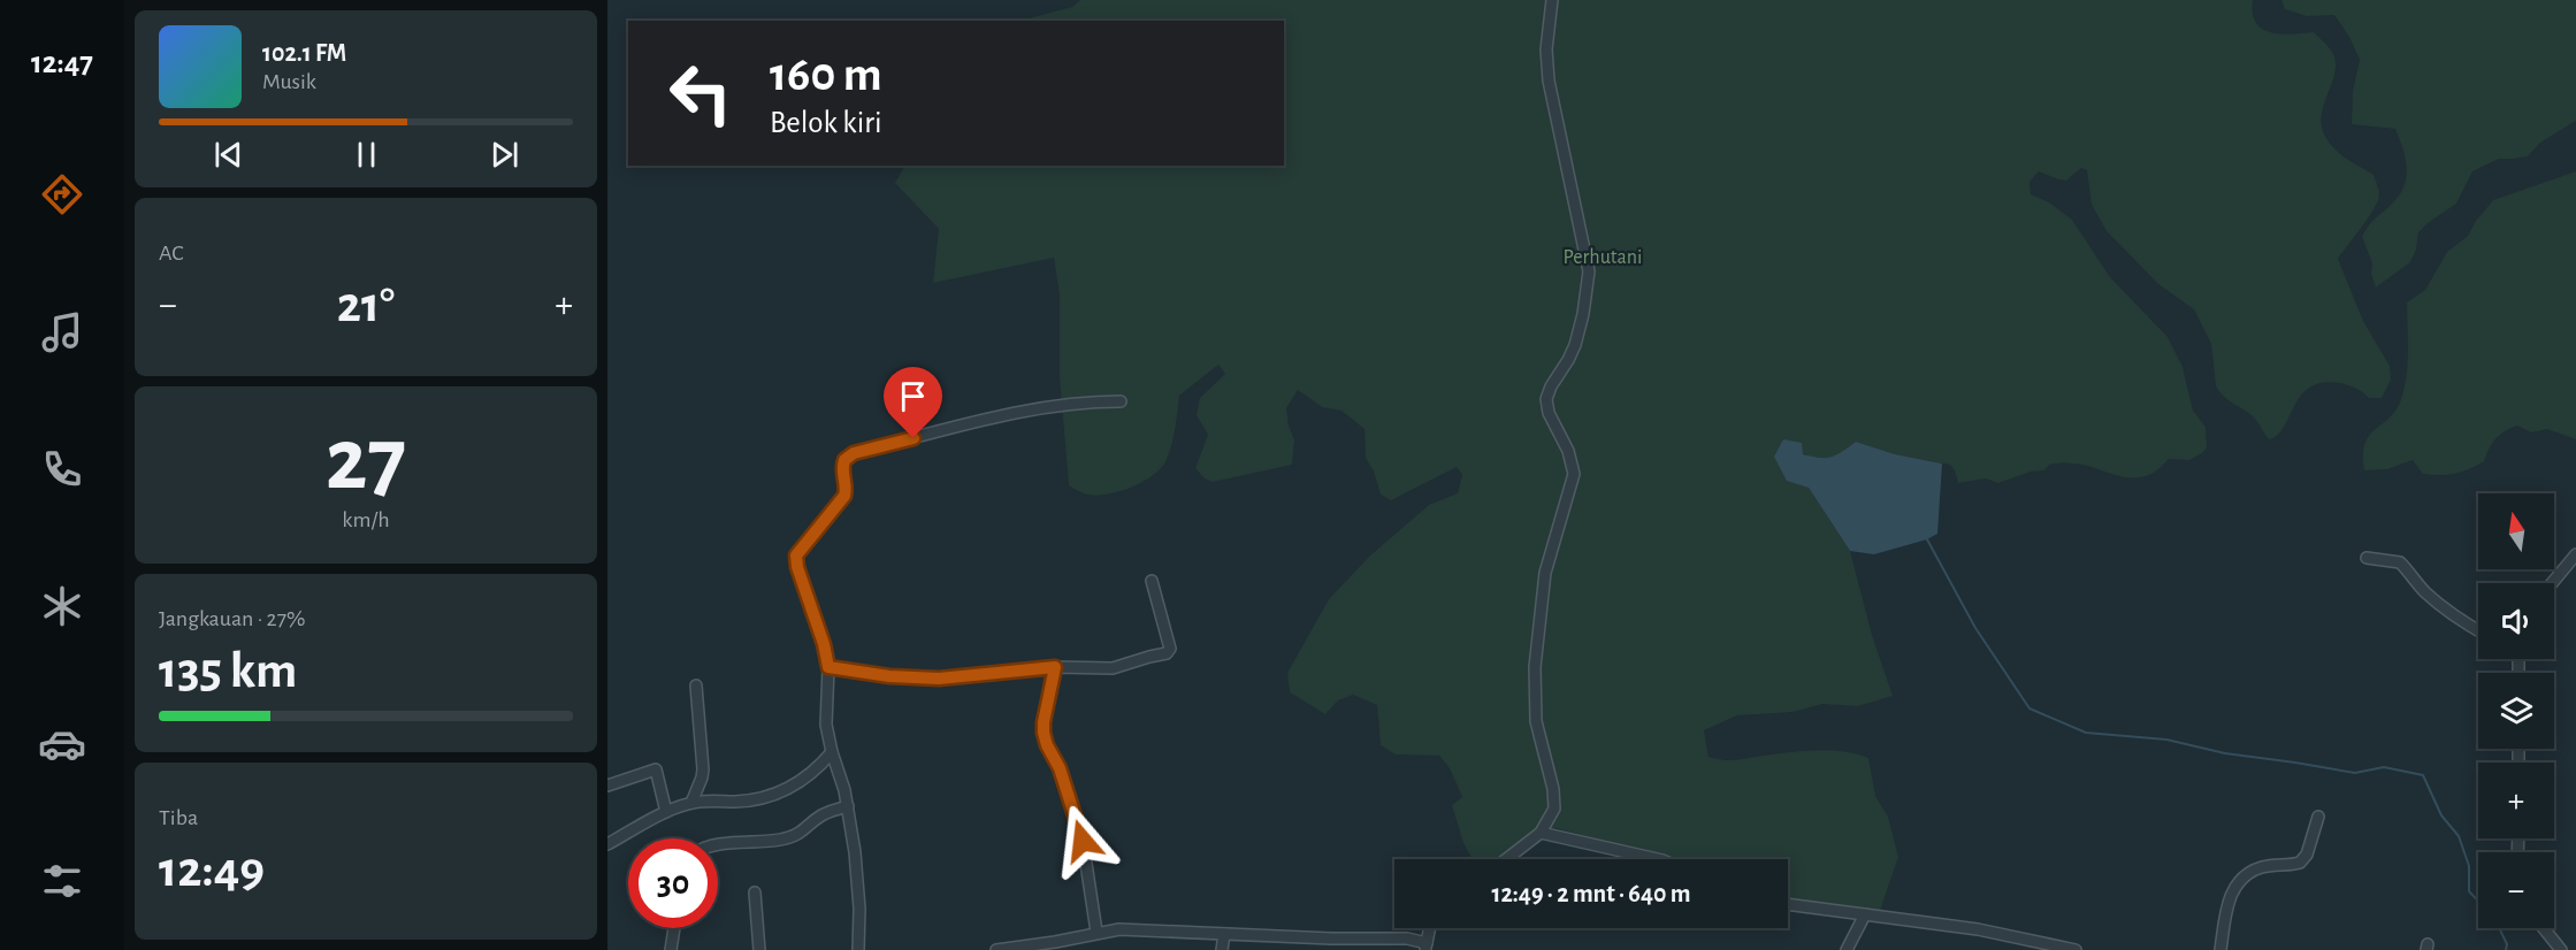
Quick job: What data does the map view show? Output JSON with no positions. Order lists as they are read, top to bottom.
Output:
{
  "parks": ["Perhutani"],
  "north": "top",
  "page": {
    "tabs": "12:47",
    "turn": ["160 m", "Belok kiri"],
    "song": ["102.1 FM", "Musik"],
    "tile": [
      "AC",
      ["27", "km/h"],
      ["Jangkauan · 27%", "135 km"],
      ["Tiba", "12:49"]
    ],
    "heat": ["−", "21°", "+"],
    "map_buttons": ["+", "−"],
    "limit": "30",
    "trip": "12:49 · 2 mnt · 640 m"
  }
}
